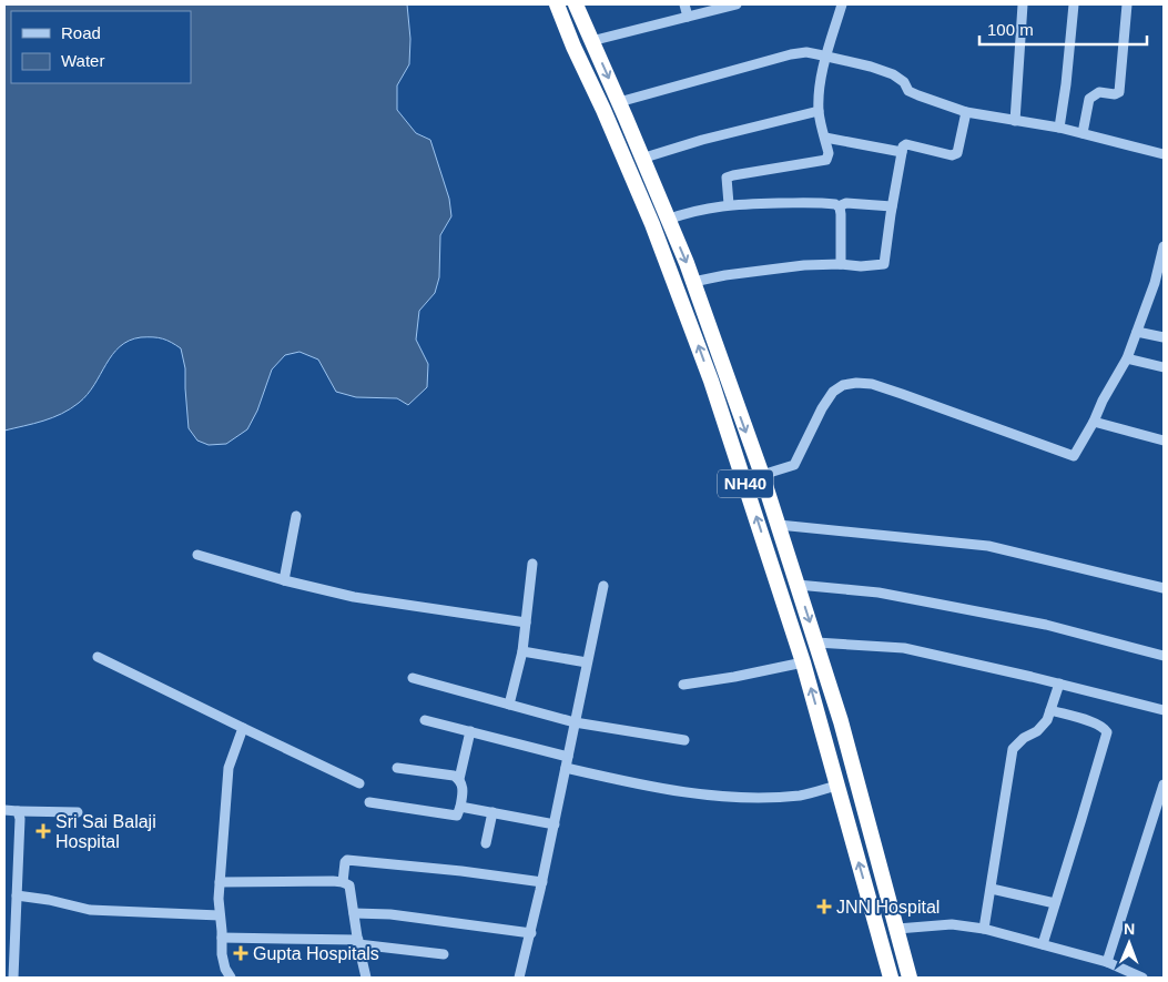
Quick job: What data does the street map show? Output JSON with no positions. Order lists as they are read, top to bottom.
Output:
{
  "streets": {
    "highway": ["NH40"]
  },
  "places": {
    "health": ["Sri Sai Balaji Hospital", "JNN Hospital", "Gupta Hospitals"]
  },
  "legend": ["Road", "Water"],
  "scale_bar": "100 m",
  "north": "top"
}
